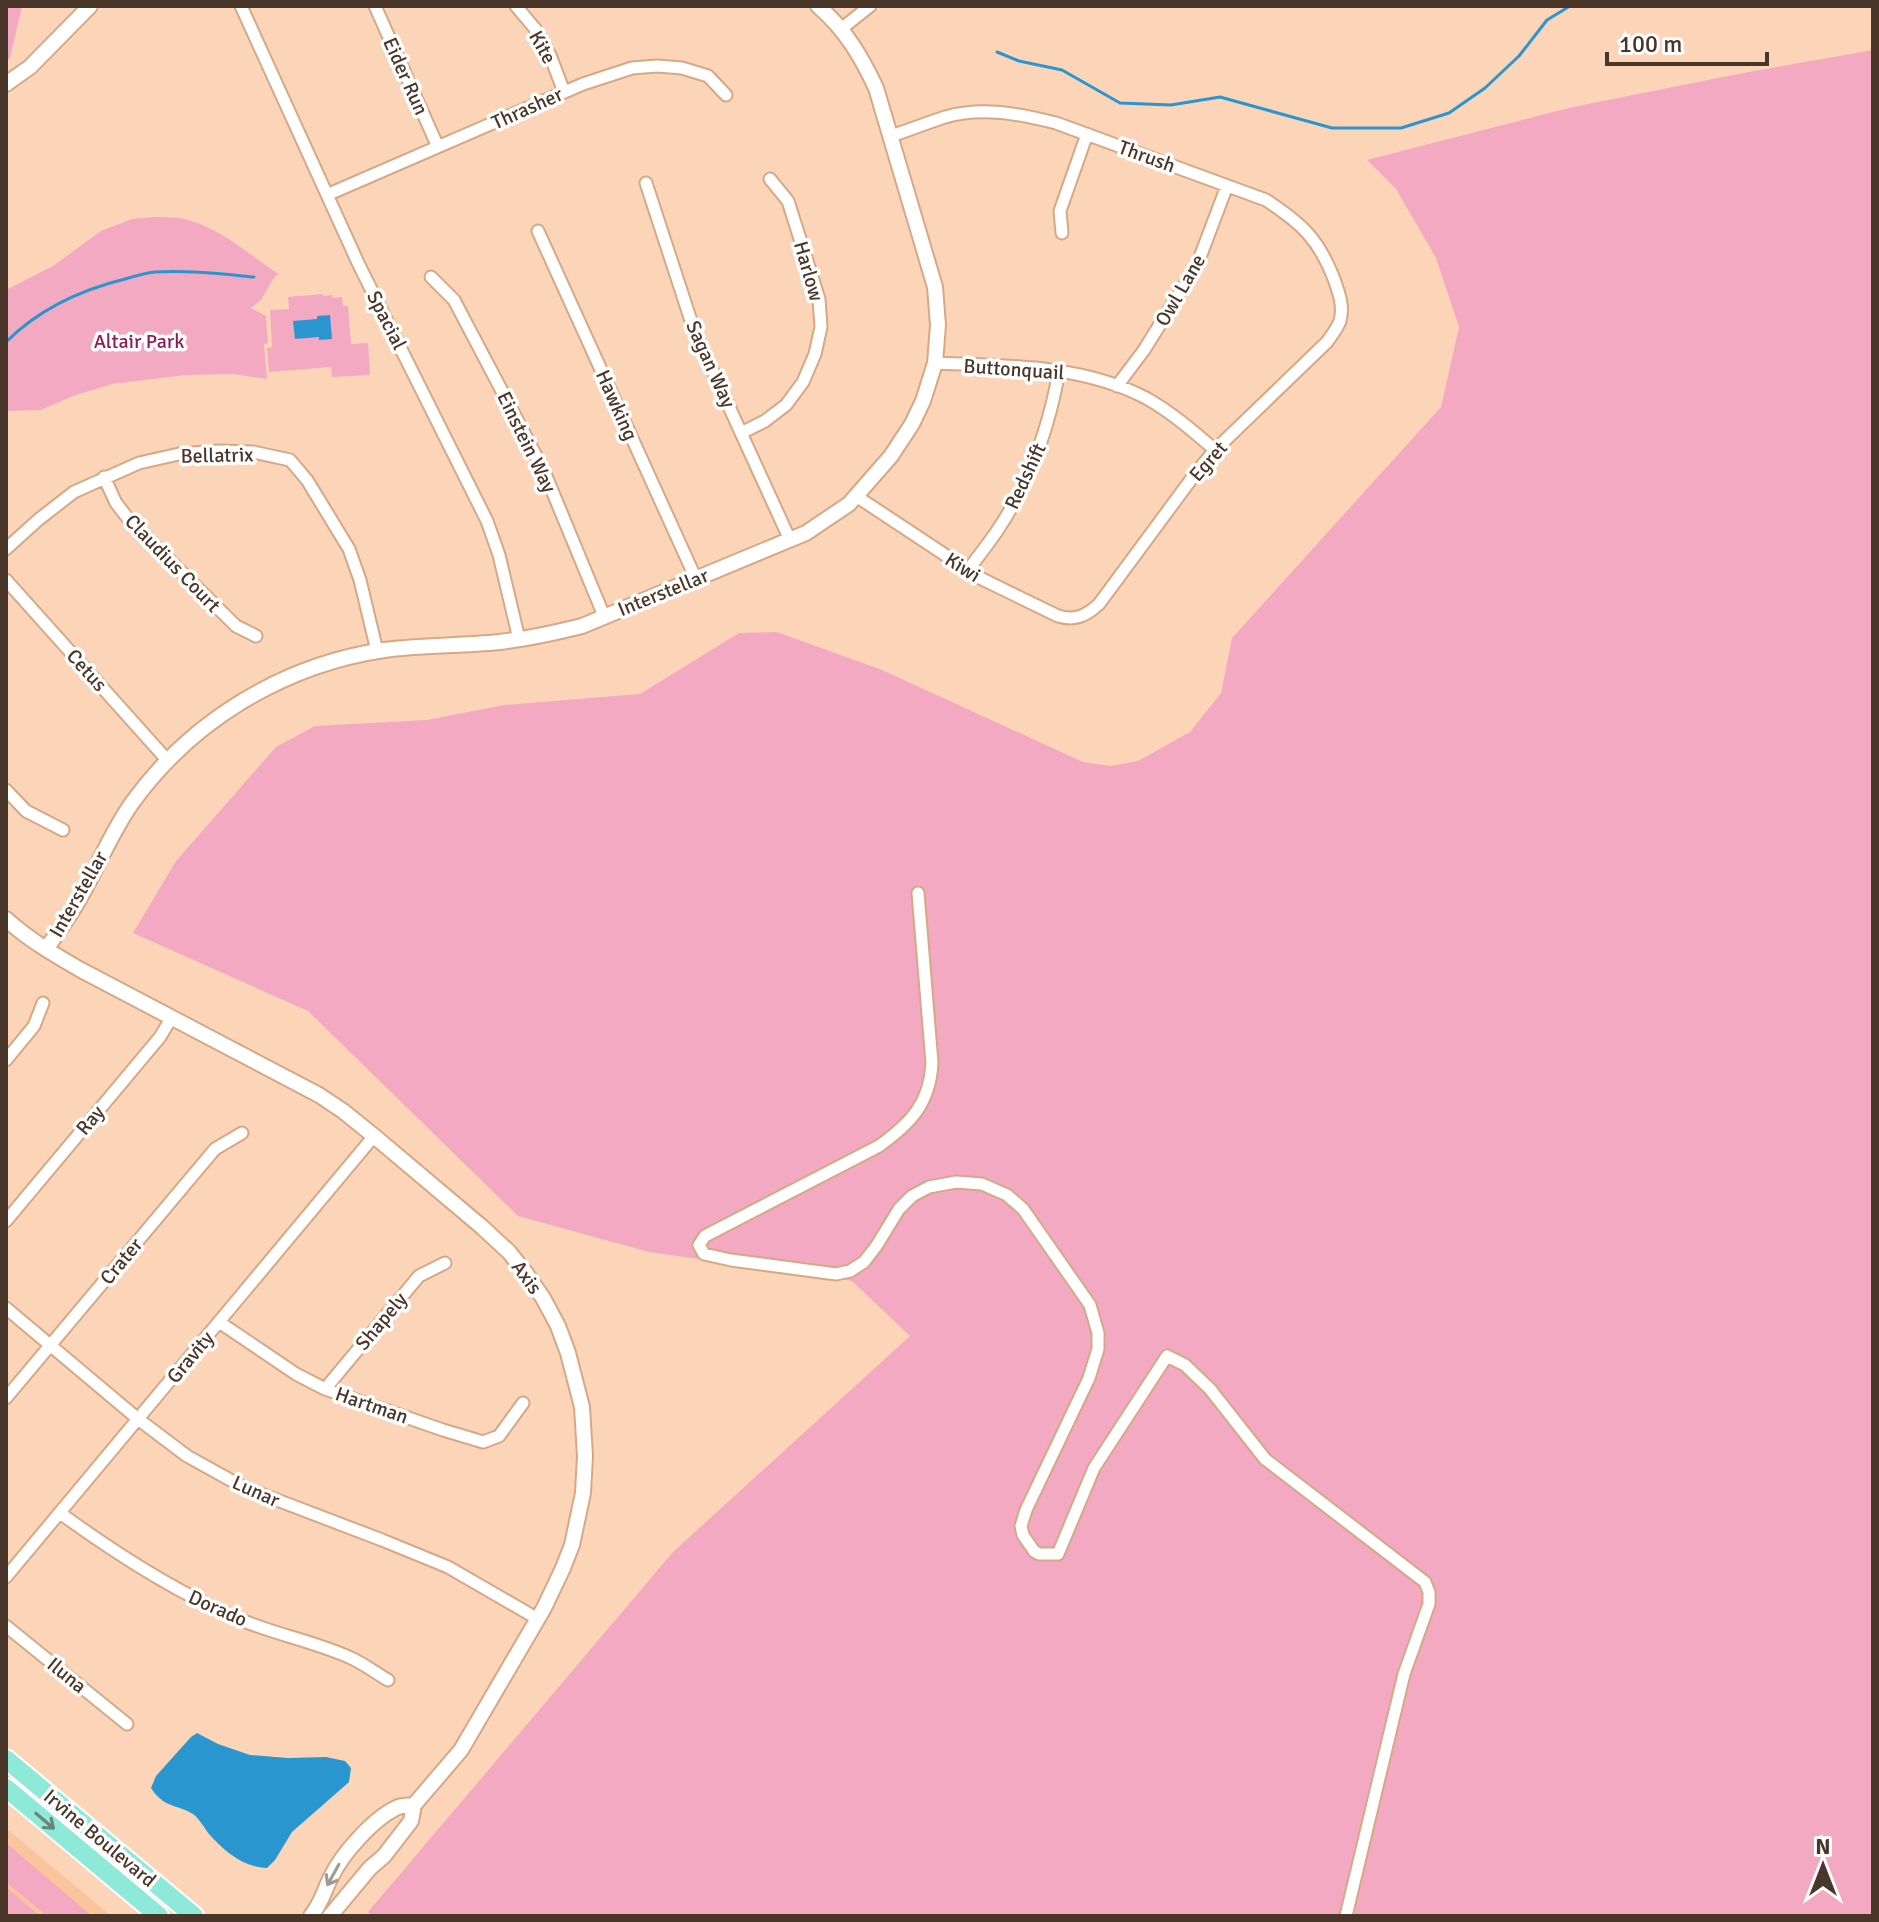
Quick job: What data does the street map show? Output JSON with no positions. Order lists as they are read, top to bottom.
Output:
{
  "streets": {
    "main road": ["Irvine Boulevard"],
    "street": [
      "Kite",
      "Eider Run",
      "Thrasher",
      "Thrush",
      "Harlow",
      "Owl Lane",
      "Spacial",
      "Sagan Way",
      "Buttonquail",
      "Hawking",
      "Einstein Way",
      "Bellatrix",
      "Egret",
      "Redshift",
      "Claudius Court",
      "Kiwi",
      "Interstellar",
      "Cetus",
      "Ray",
      "Crater",
      "Axis",
      "Shapely",
      "Gravity",
      "Hartman",
      "Lunar",
      "Dorado",
      "Iluna"
    ]
  },
  "crossings": [
    ["Kite", "Thrasher"],
    ["Eider Run", "Thrasher"],
    ["Thrasher", "Spacial"],
    ["Thrush", "Owl Lane"],
    ["Thrush", "Egret"],
    ["Thrush", "Interstellar"],
    ["Harlow", "Sagan Way"],
    ["Owl Lane", "Buttonquail"],
    ["Spacial", "Interstellar"],
    ["Sagan Way", "Interstellar"],
    ["Buttonquail", "Egret"],
    ["Buttonquail", "Redshift"],
    ["Buttonquail", "Interstellar"],
    ["Hawking", "Interstellar"],
    ["Einstein Way", "Interstellar"],
    ["Bellatrix", "Claudius Court"],
    ["Bellatrix", "Interstellar"],
    ["Egret", "Kiwi"],
    ["Redshift", "Kiwi"],
    ["Kiwi", "Interstellar"],
    ["Interstellar", "Cetus"],
    ["Interstellar", "Axis"],
    ["Ray", "Axis"],
    ["Crater", "Lunar"],
    ["Axis", "Gravity"],
    ["Axis", "Lunar"],
    ["Shapely", "Hartman"],
    ["Gravity", "Hartman"],
    ["Gravity", "Lunar"],
    ["Gravity", "Dorado"]
  ],
  "parks": ["Altair Park"],
  "scale_bar": "100 m",
  "north": "top"
}
